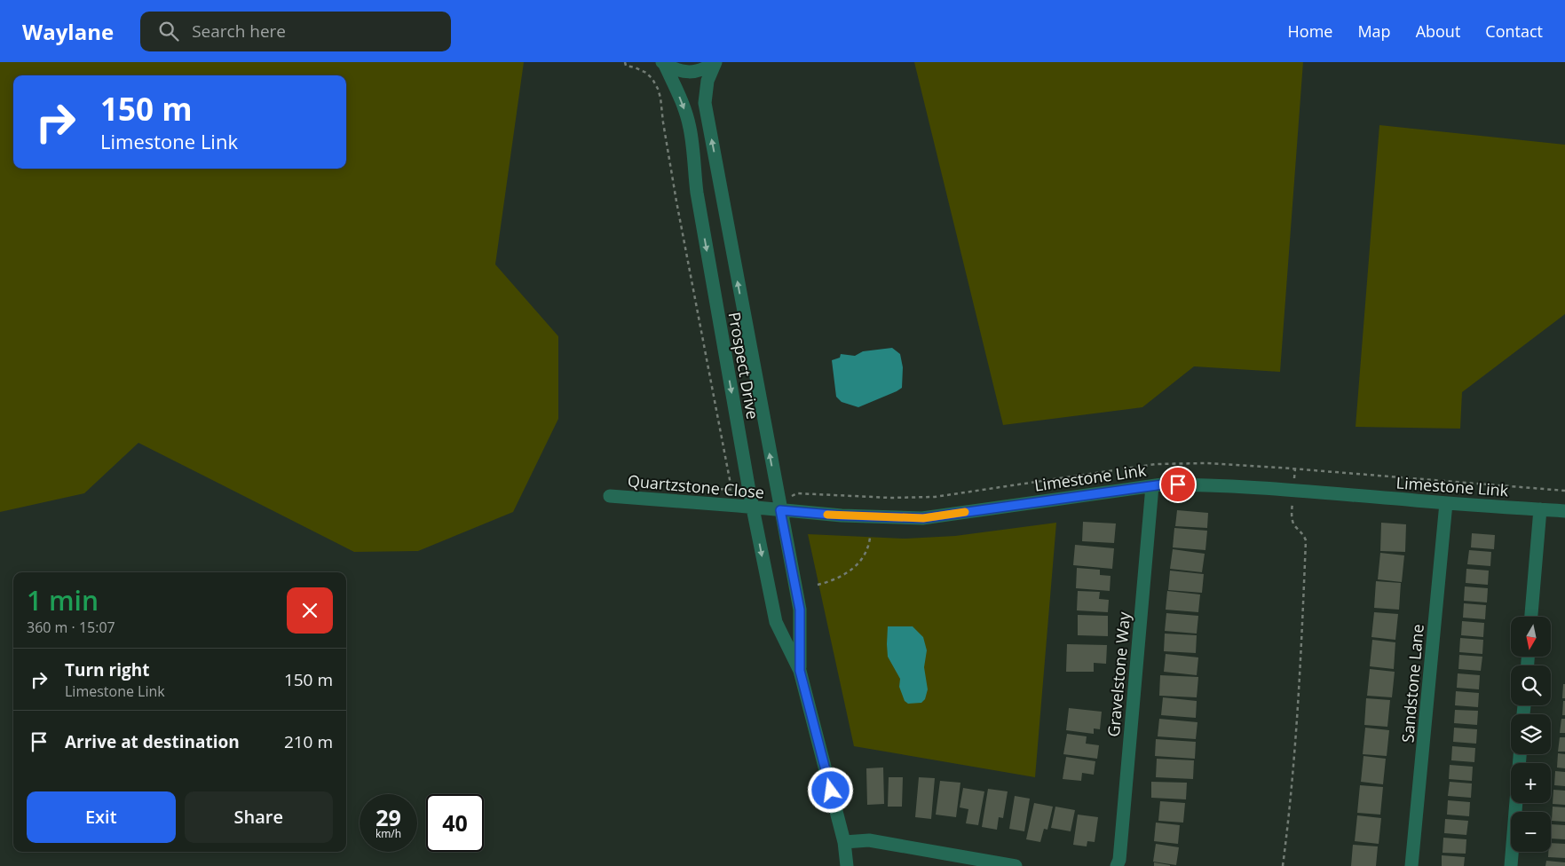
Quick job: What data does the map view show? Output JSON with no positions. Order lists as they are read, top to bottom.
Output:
{
  "streets": {
    "street": [
      "Prospect Drive",
      "Limestone Link",
      "Quartzstone Close",
      "Gravelstone Way",
      "Sandstone Lane"
    ]
  },
  "crossings": [
    ["Prospect Drive", "Limestone Link"],
    ["Prospect Drive", "Quartzstone Close"],
    ["Limestone Link", "Quartzstone Close"],
    ["Limestone Link", "Gravelstone Way"],
    ["Limestone Link", "Sandstone Lane"]
  ],
  "north": "bottom",
  "page": {
    "header": "Waylane",
    "search": "Search here",
    "nav": [
      "Home",
      "Map",
      "About",
      "Contact"
    ],
    "turn": ["150 m", "Limestone Link"],
    "heading": ["1 min", "360 m · 15:07"],
    "map_buttons": ["+", "−"],
    "list": [
      {
        "name": "Turn right",
        "note": "Limestone Link",
        "value": "150 m"
      },
      {
        "name": "Arrive at destination",
        "value": "210 m"
      }
    ],
    "buttons": ["Exit", "Share"],
    "speed": "29 km/h",
    "limit": "40"
  }
}
